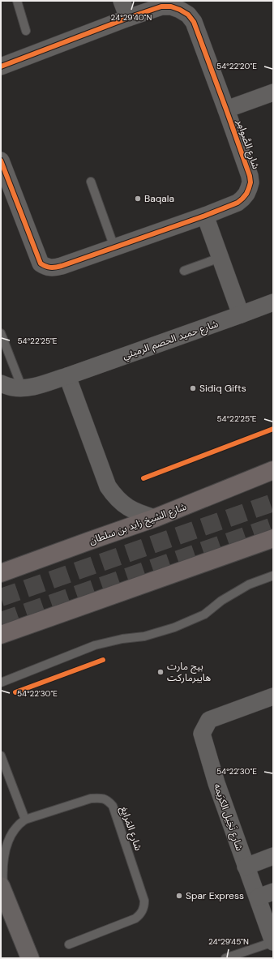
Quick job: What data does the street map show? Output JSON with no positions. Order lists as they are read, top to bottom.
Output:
{
  "streets": {
    "main road": ["شارع الشيخ زايد بن سلطان"],
    "street": ["شارع الصَّوامِر", "شارع حميد الحصم الرميثي", "شارع نَخِيل الكرَيمه"],
    "lane": ["شارع المَرايِغ"]
  },
  "places": [
    "Baqala",
    "Sidiq Gifts",
    "بيج مارت هايبرماركت",
    "Spar Express"
  ],
  "coordinates": [
    "24°29'40\"N",
    "54°22'20\"E",
    "54°22'25\"E",
    "54°22'30\"E",
    "24°29'45\"N"
  ]
}
